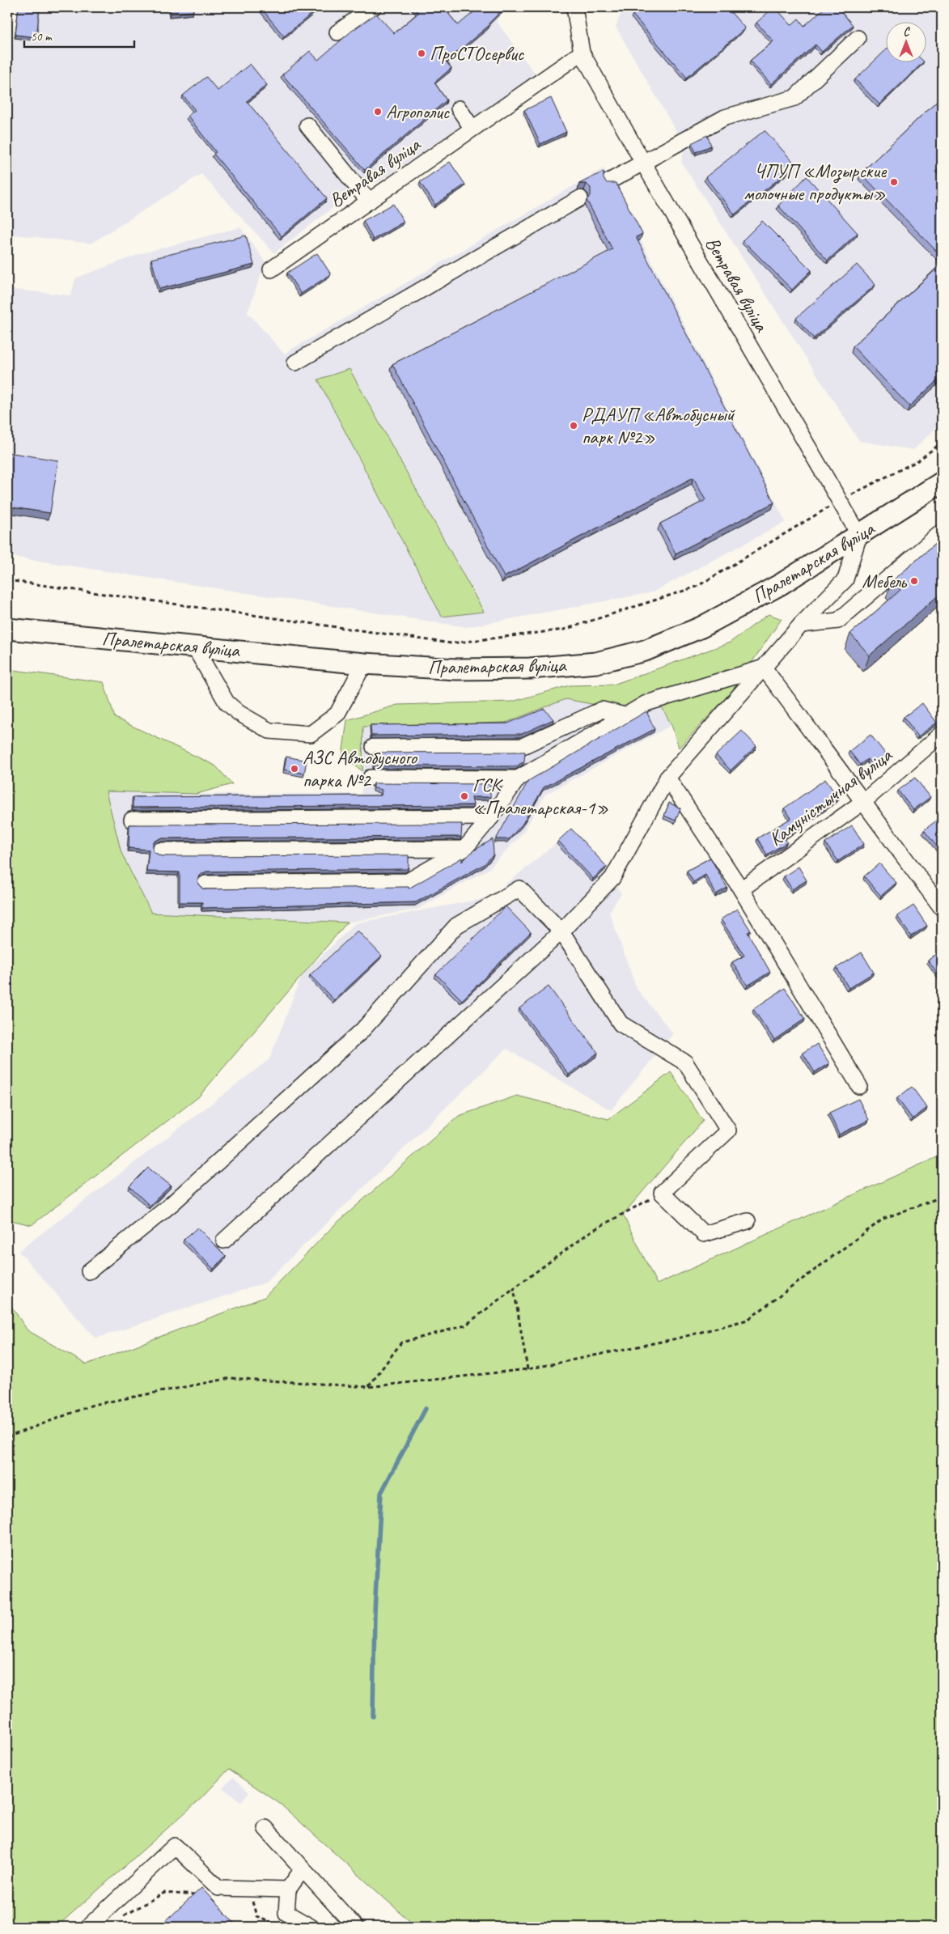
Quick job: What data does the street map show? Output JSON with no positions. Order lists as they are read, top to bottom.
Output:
{
  "streets": {
    "main road": ["Пралетарская вуліца"],
    "street": ["Ветравая вуліца", "Камуністычная вуліца"]
  },
  "crossings": [
    ["Ветравая вуліца", "Пралетарская вуліца"]
  ],
  "places": [
    "ПроСТОсервис",
    "Агрополис",
    "ЧПУП «Мозырские молочные продукты»",
    "РДАУП «Автобусный парк №2»",
    "Мебель",
    "АЗС Автобусного парка №2",
    "ГСК «Пралетарская-1»"
  ],
  "scale_bar": "50 m",
  "north": "top"
}
